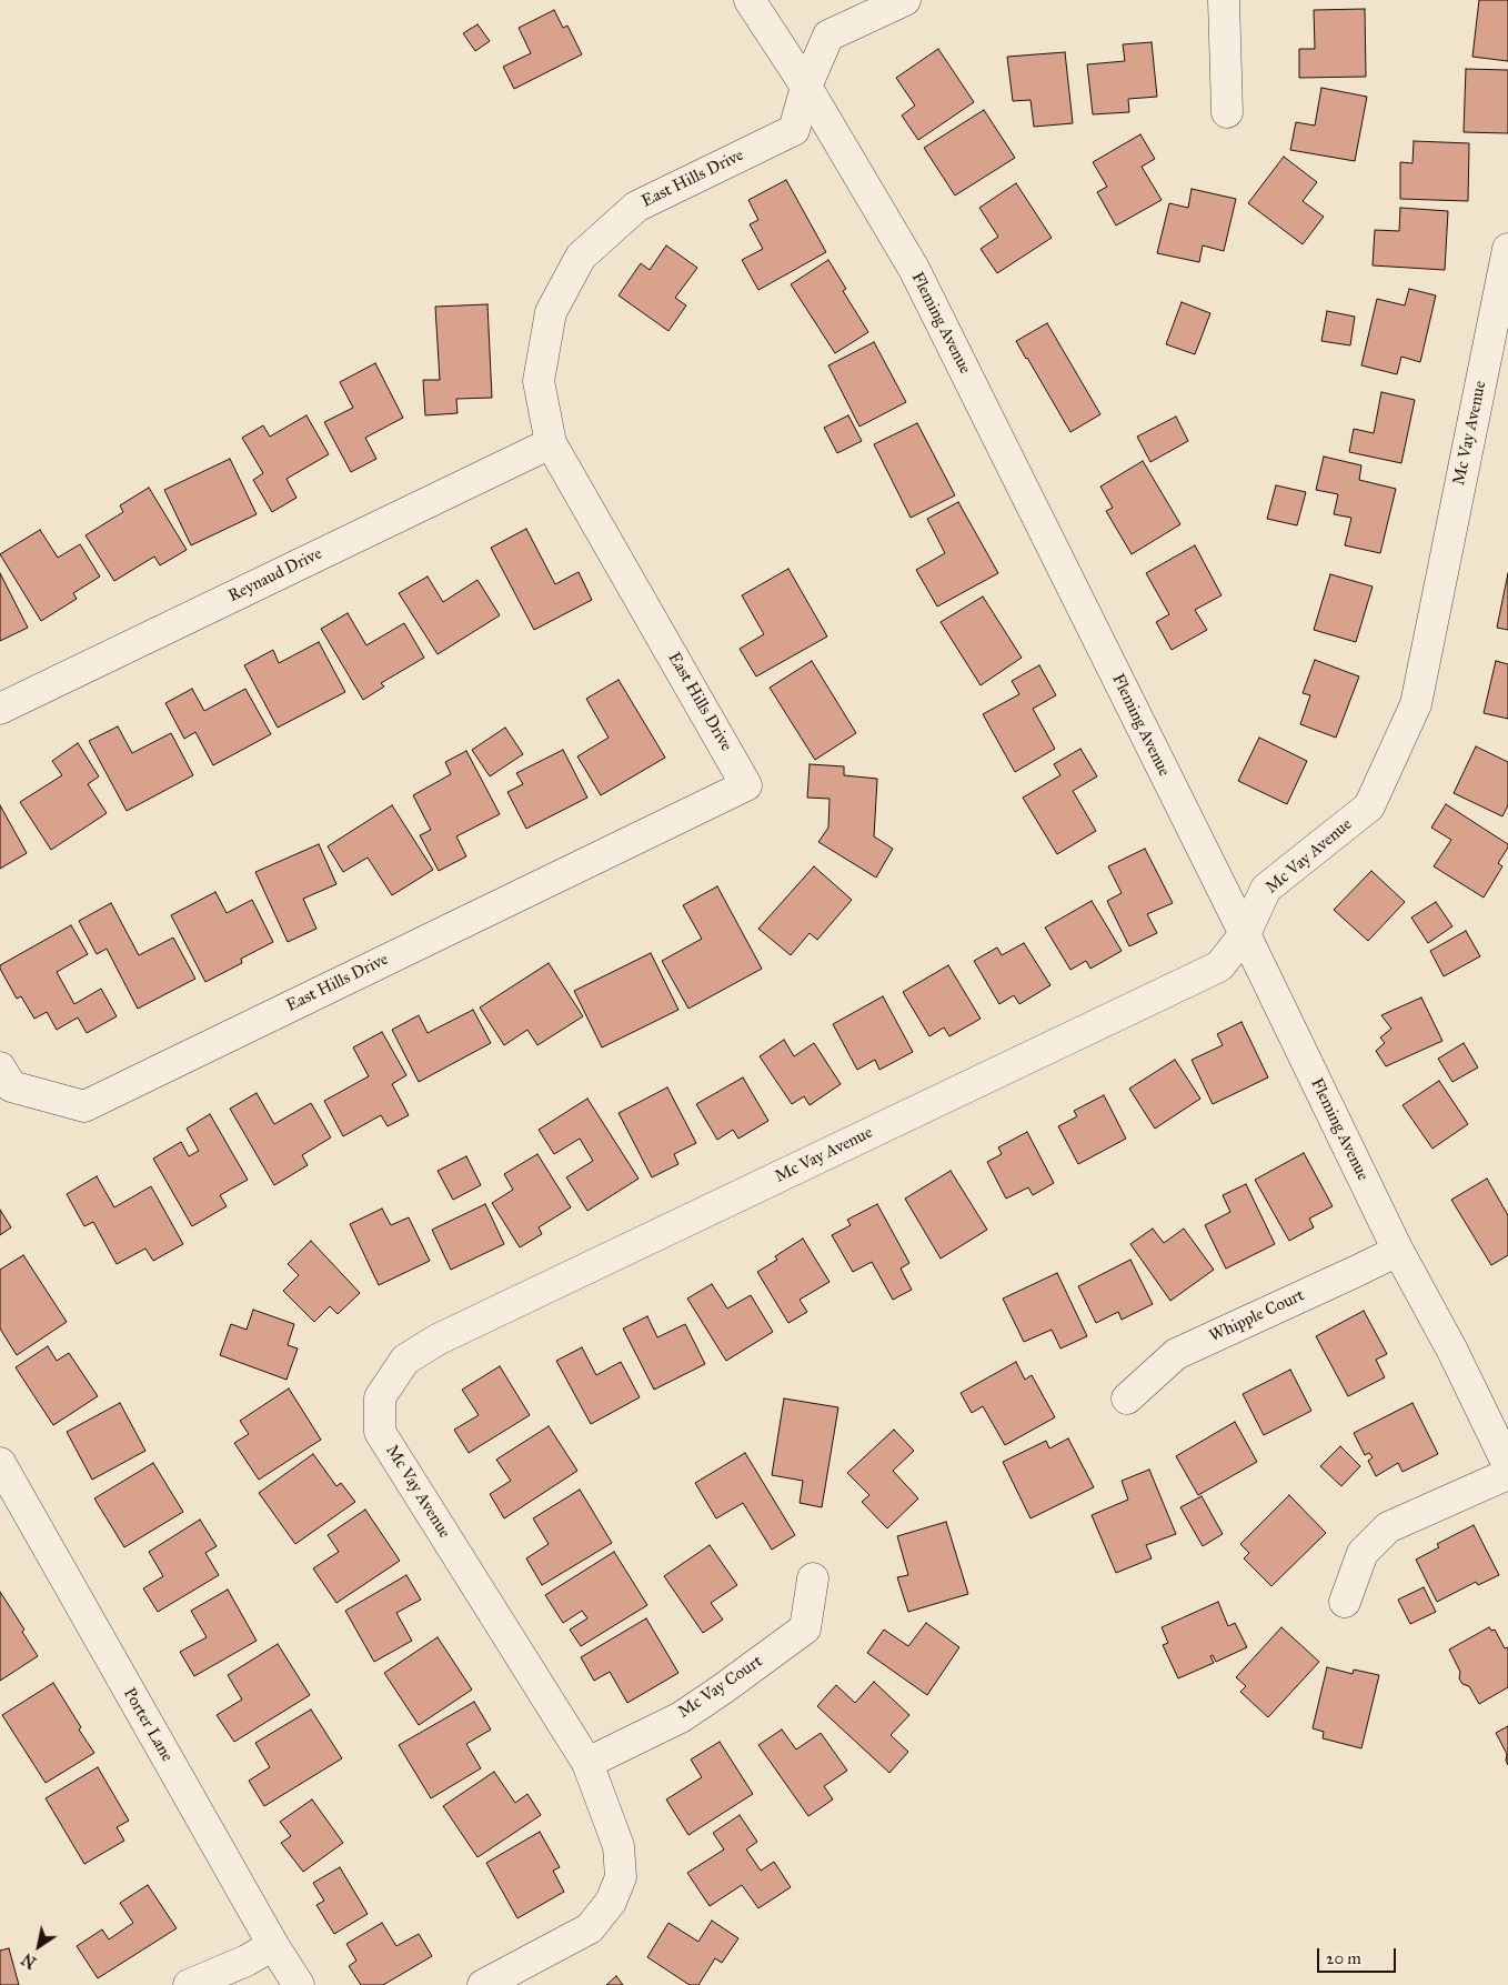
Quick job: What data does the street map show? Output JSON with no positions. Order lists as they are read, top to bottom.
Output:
{
  "streets": {
    "street": [
      "East Hills Drive",
      "Fleming Avenue",
      "Mc Vay Avenue",
      "Reynaud Drive",
      "Whipple Court",
      "Mc Vay Court",
      "Porter Lane"
    ]
  },
  "crossings": [
    ["East Hills Drive", "Fleming Avenue"],
    ["East Hills Drive", "Reynaud Drive"],
    ["Fleming Avenue", "Mc Vay Avenue"],
    ["Fleming Avenue", "Whipple Court"],
    ["Mc Vay Avenue", "Mc Vay Court"]
  ],
  "scale_bar": "20 m",
  "north": "bottom left"
}
